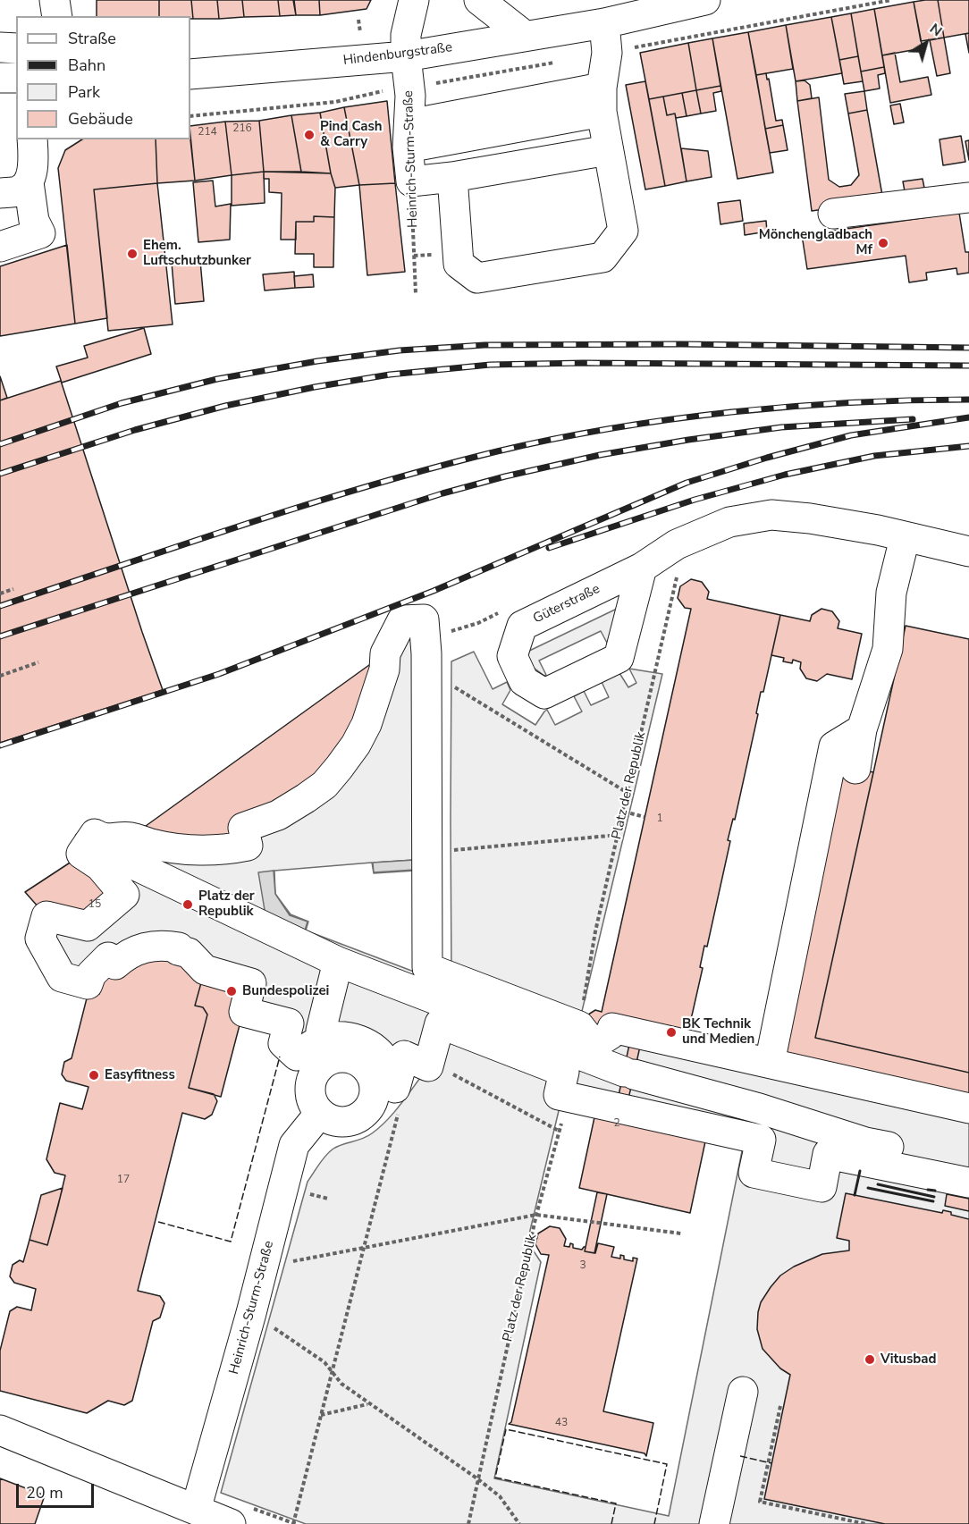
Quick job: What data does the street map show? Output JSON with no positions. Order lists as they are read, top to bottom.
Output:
{
  "streets": {
    "street": ["Hindenburgstraße", "Heinrich-Sturm-Straße", "Güterstraße"],
    "path": ["Platz der Republik"]
  },
  "crossings": [
    ["Hindenburgstraße", "Heinrich-Sturm-Straße"],
    ["Güterstraße", "Platz der Republik"]
  ],
  "places": [
    "Pind Cash & Carry",
    "Mönchengladbach Mf",
    "Ehem. Luftschutzbunker",
    "Platz der Republik",
    "Bundespolizei",
    "BK Technik und Medien",
    "Easyfitness",
    "Vitusbad"
  ],
  "house_numbers": [
    "216",
    "214",
    "1",
    "15",
    "2",
    "17",
    "3",
    "43"
  ],
  "legend": [
    "Straße",
    "Bahn",
    "Park",
    "Gebäude"
  ],
  "scale_bar": "20 m",
  "north": "top right"
}
